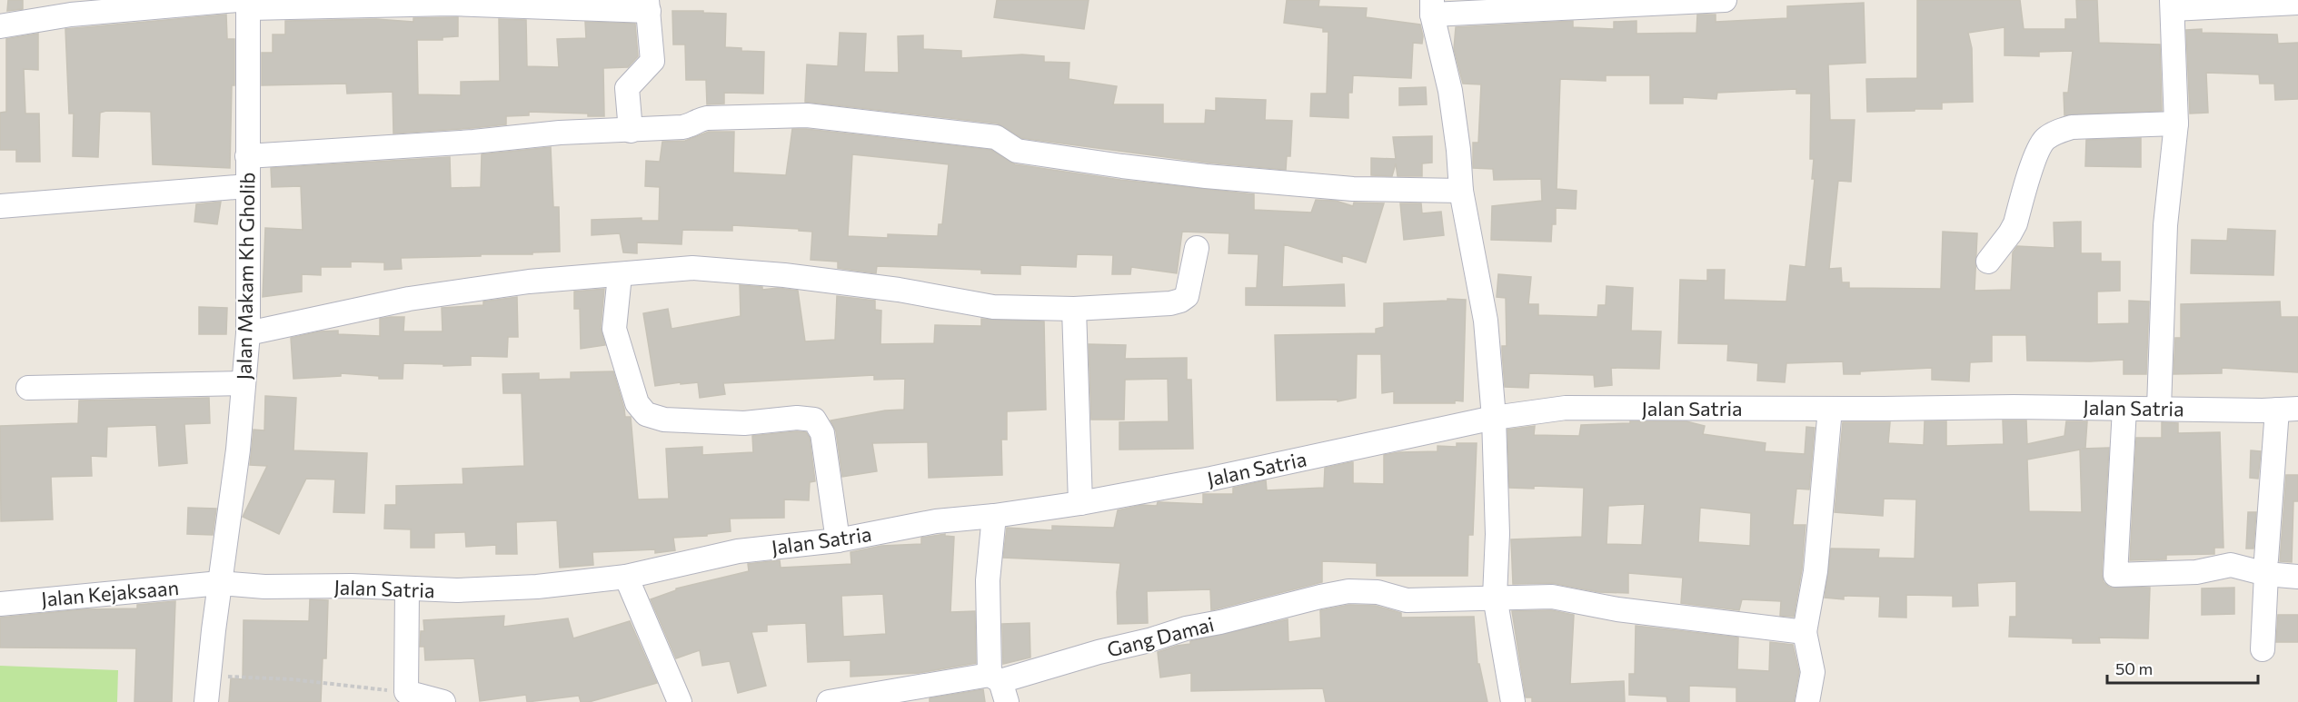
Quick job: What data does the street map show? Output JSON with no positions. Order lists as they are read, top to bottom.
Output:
{
  "streets": {
    "street": [
      "Jalan Makam Kh Gholib",
      "Jalan Satria",
      "Jalan Kejaksaan",
      "Gang Damai"
    ]
  },
  "crossings": [
    ["Jalan Makam Kh Gholib", "Jalan Satria"],
    ["Jalan Makam Kh Gholib", "Jalan Kejaksaan"],
    ["Jalan Satria", "Jalan Kejaksaan"]
  ],
  "scale_bar": "50 m"
}
